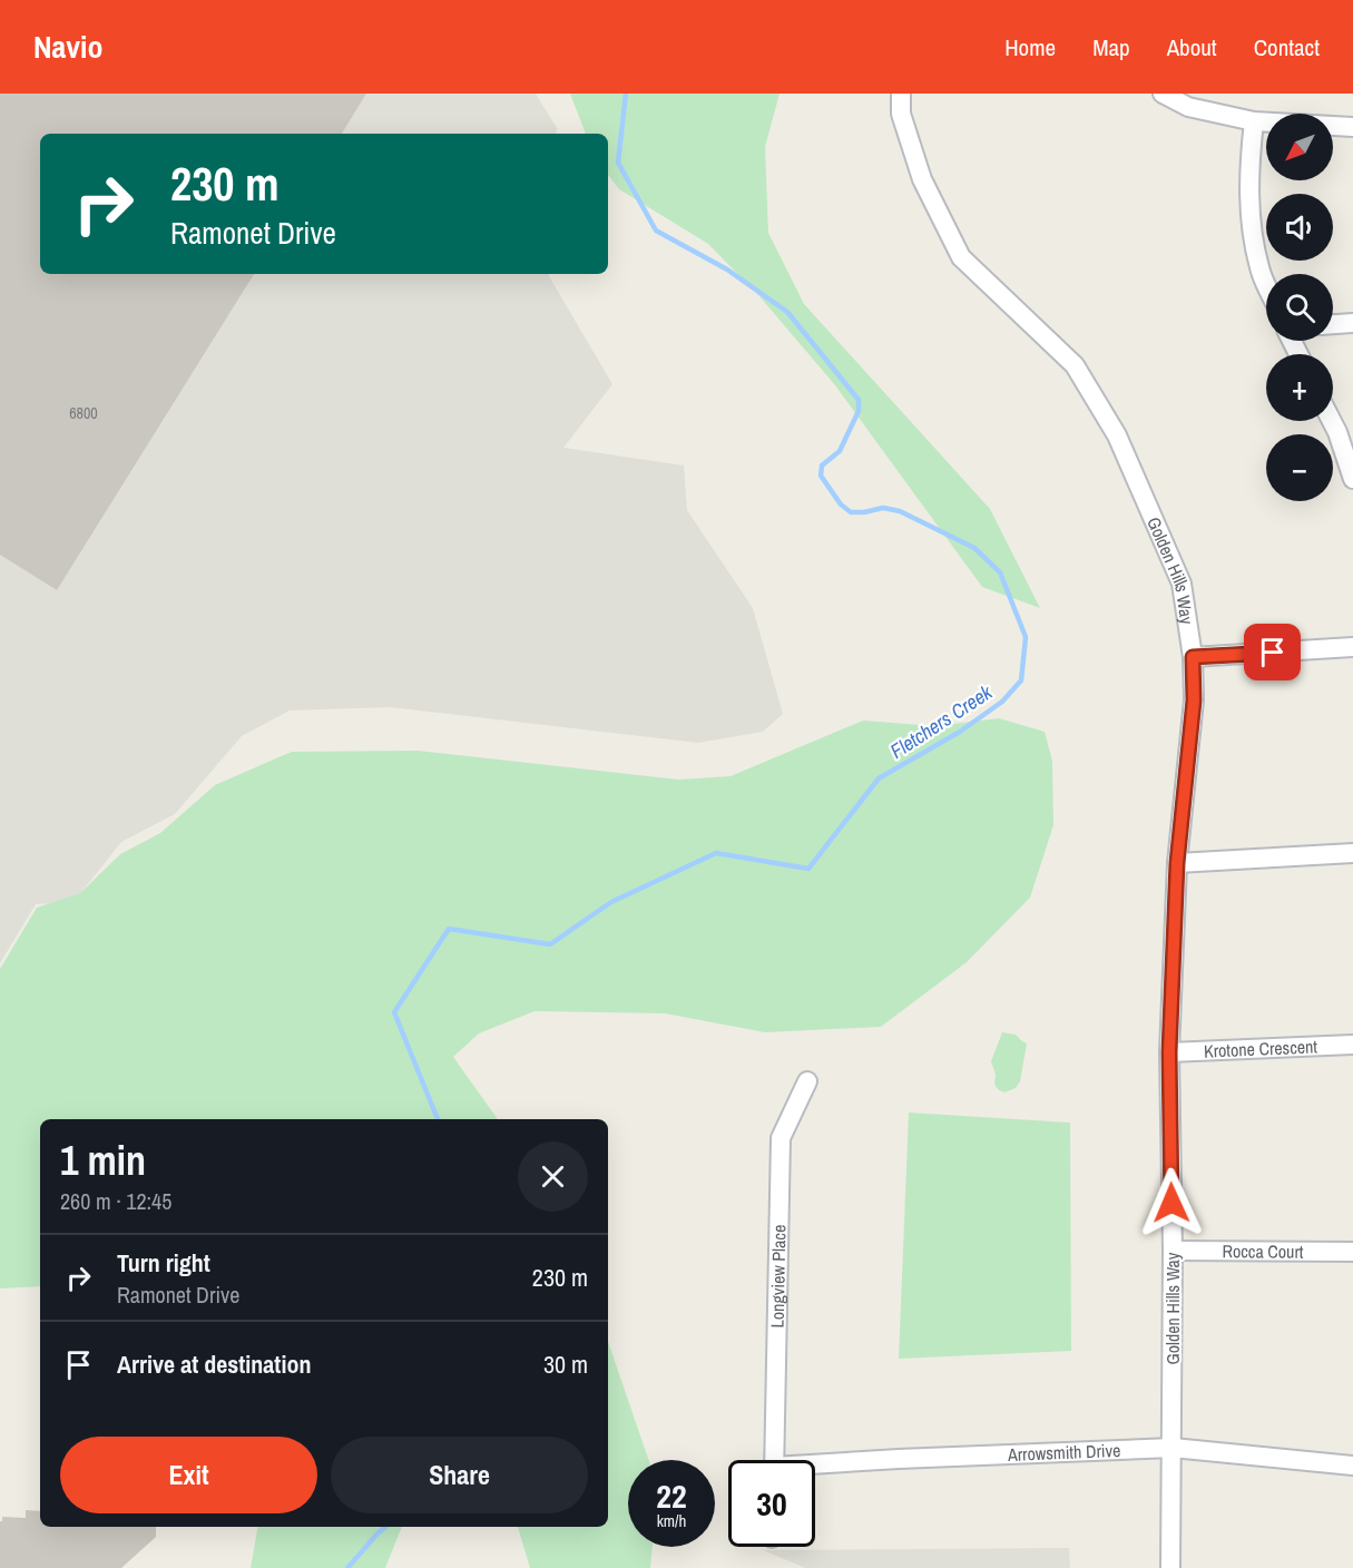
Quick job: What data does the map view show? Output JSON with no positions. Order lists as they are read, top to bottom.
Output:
{
  "streets": {
    "street": [
      "Golden Hills Way",
      "Krotone Crescent",
      "Rocca Court",
      "Longview Place",
      "Arrowsmith Drive"
    ]
  },
  "crossings": [
    ["Golden Hills Way", "Krotone Crescent"],
    ["Golden Hills Way", "Rocca Court"],
    ["Golden Hills Way", "Arrowsmith Drive"]
  ],
  "water": ["Fletchers Creek"],
  "house_numbers": ["6800"],
  "north": "bottom left",
  "page": {
    "header": "Navio",
    "nav": [
      "Home",
      "Map",
      "About",
      "Contact"
    ],
    "map_buttons": ["+", "−"],
    "turn": ["230 m", "Ramonet Drive"],
    "heading": ["1 min", "260 m · 12:45"],
    "list": [
      {
        "name": "Turn right",
        "note": "Ramonet Drive",
        "value": "230 m"
      },
      {
        "name": "Arrive at destination",
        "value": "30 m"
      }
    ],
    "buttons": ["Exit", "Share"],
    "speed": "22 km/h",
    "limit": "30"
  }
}
